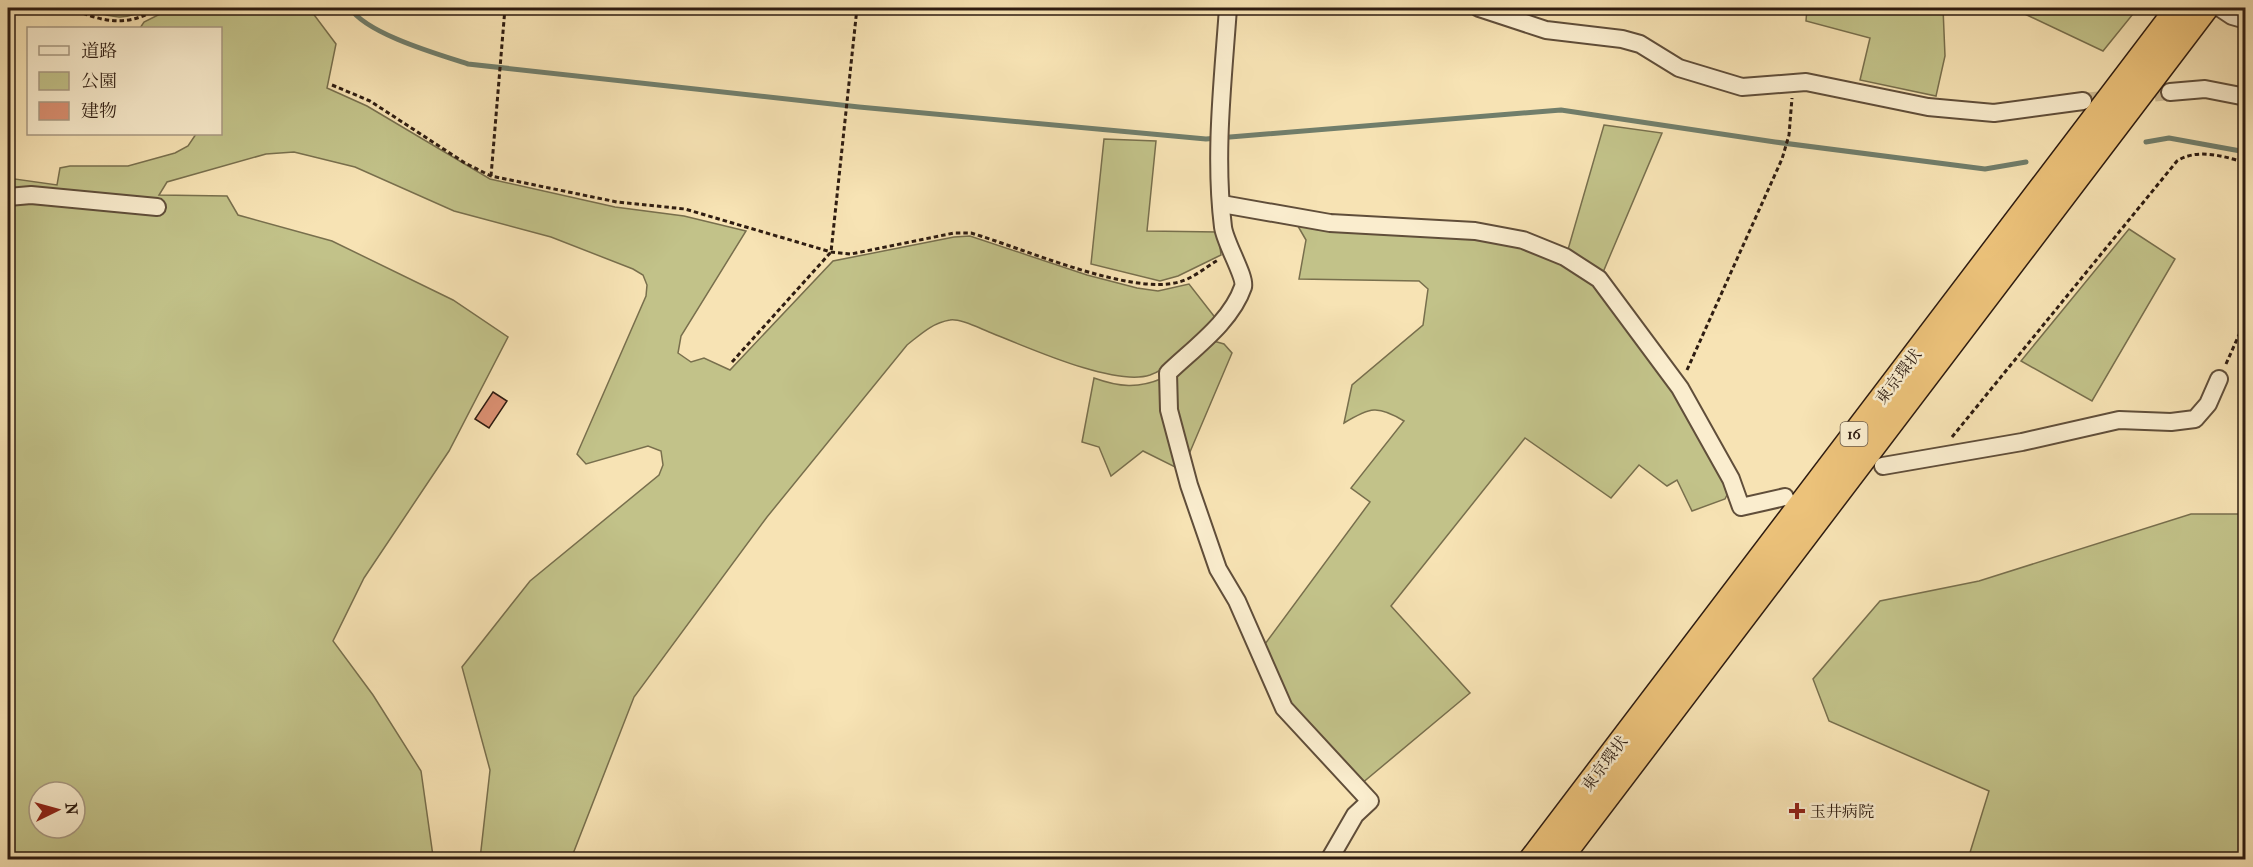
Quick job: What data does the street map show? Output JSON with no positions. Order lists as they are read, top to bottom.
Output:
{
  "streets": {
    "highway": ["東京環状", "16"]
  },
  "places": {
    "health": ["玉井病院"]
  },
  "legend": ["道路", "公園", "建物"],
  "north": "right"
}
